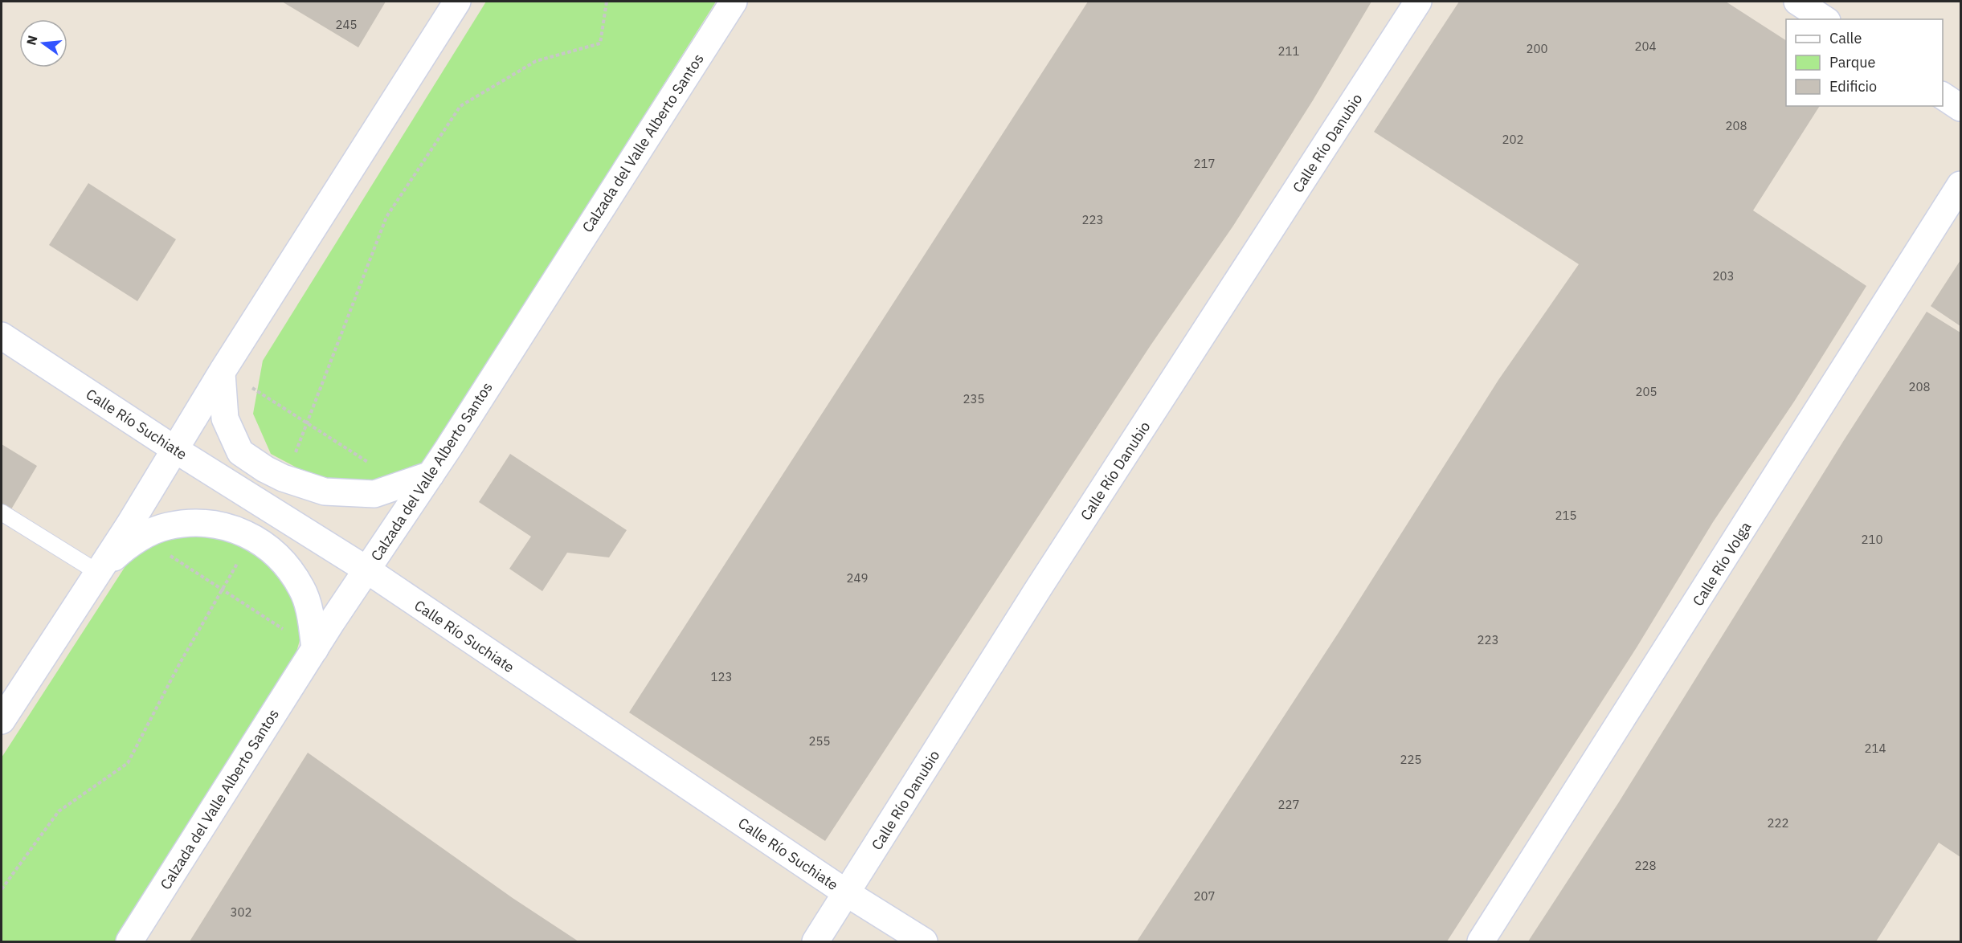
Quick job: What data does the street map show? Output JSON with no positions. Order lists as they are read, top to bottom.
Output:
{
  "streets": {
    "street": [
      "Calzada del Valle Alberto Santos",
      "Calle Río Danubio",
      "Calle Río Suchiate",
      "Calle Río Volga"
    ]
  },
  "crossings": [
    ["Calzada del Valle Alberto Santos", "Calle Río Suchiate"],
    ["Calle Río Danubio", "Calle Río Suchiate"]
  ],
  "house_numbers": [
    "245",
    "204",
    "200",
    "211",
    "208",
    "202",
    "217",
    "223",
    "203",
    "208",
    "205",
    "235",
    "215",
    "210",
    "249",
    "223",
    "123",
    "255",
    "214",
    "225",
    "227",
    "222",
    "228",
    "207",
    "302"
  ],
  "legend": ["Calle", "Parque", "Edificio"],
  "north": "left"
}
